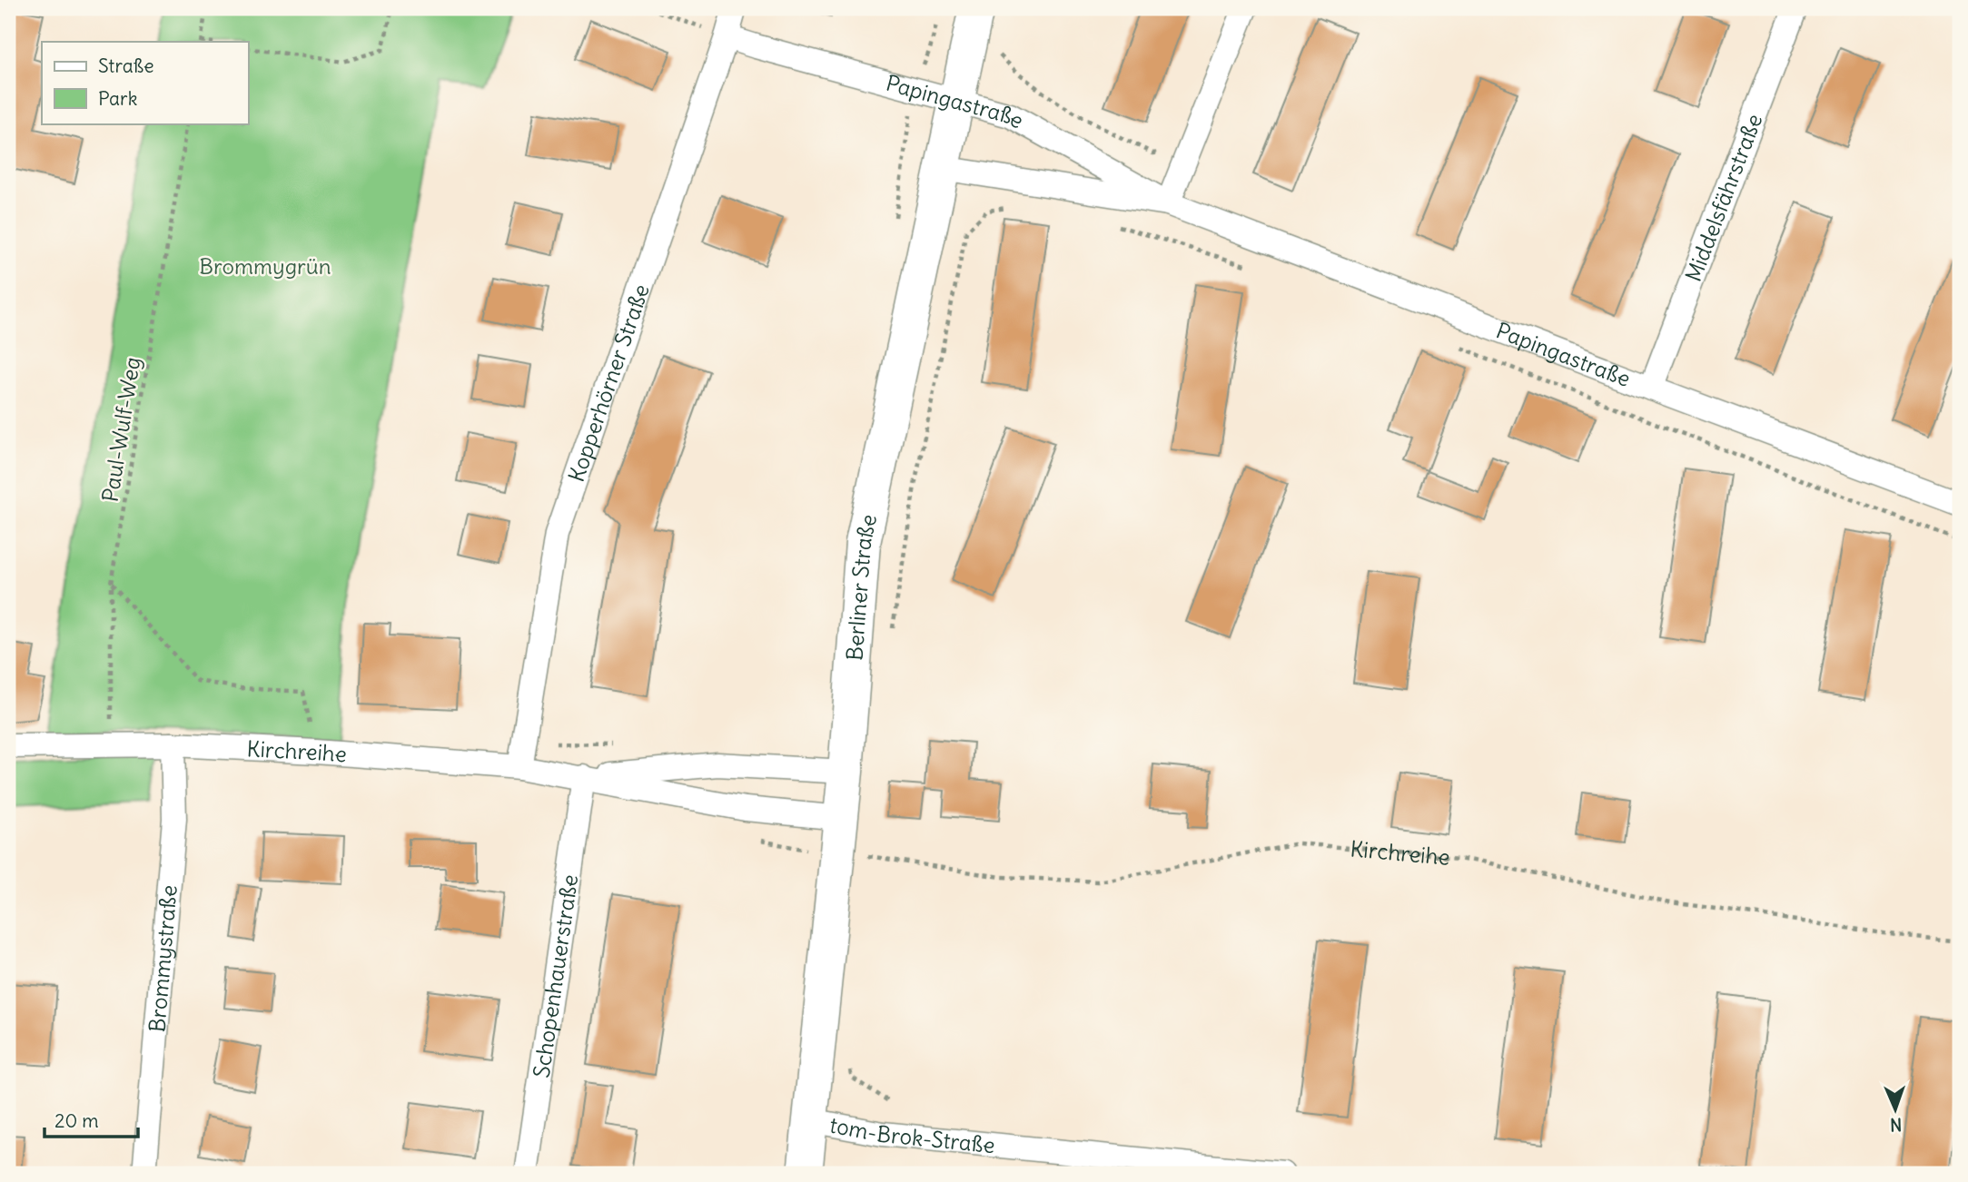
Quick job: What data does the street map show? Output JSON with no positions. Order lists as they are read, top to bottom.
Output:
{
  "streets": {
    "main road": ["Berliner Straße"],
    "street": [
      "Papingastraße",
      "Middelsfährstraße",
      "Kopperhörner Straße",
      "Kirchreihe",
      "Brommystraße",
      "Schopenhauerstraße",
      "tom-Brok-Straße"
    ],
    "path": ["Paul-Wulf-Weg"]
  },
  "crossings": [
    ["Papingastraße", "Middelsfährstraße"],
    ["Papingastraße", "Kopperhörner Straße"],
    ["Papingastraße", "Berliner Straße"],
    ["Kopperhörner Straße", "Kirchreihe"],
    ["Paul-Wulf-Weg", "Kirchreihe"],
    ["Berliner Straße", "Kirchreihe"],
    ["Berliner Straße", "tom-Brok-Straße"],
    ["Kirchreihe", "Brommystraße"],
    ["Kirchreihe", "Schopenhauerstraße"]
  ],
  "parks": ["Brommygrün"],
  "legend": ["Straße", "Park"],
  "scale_bar": "20 m",
  "north": "bottom"
}
